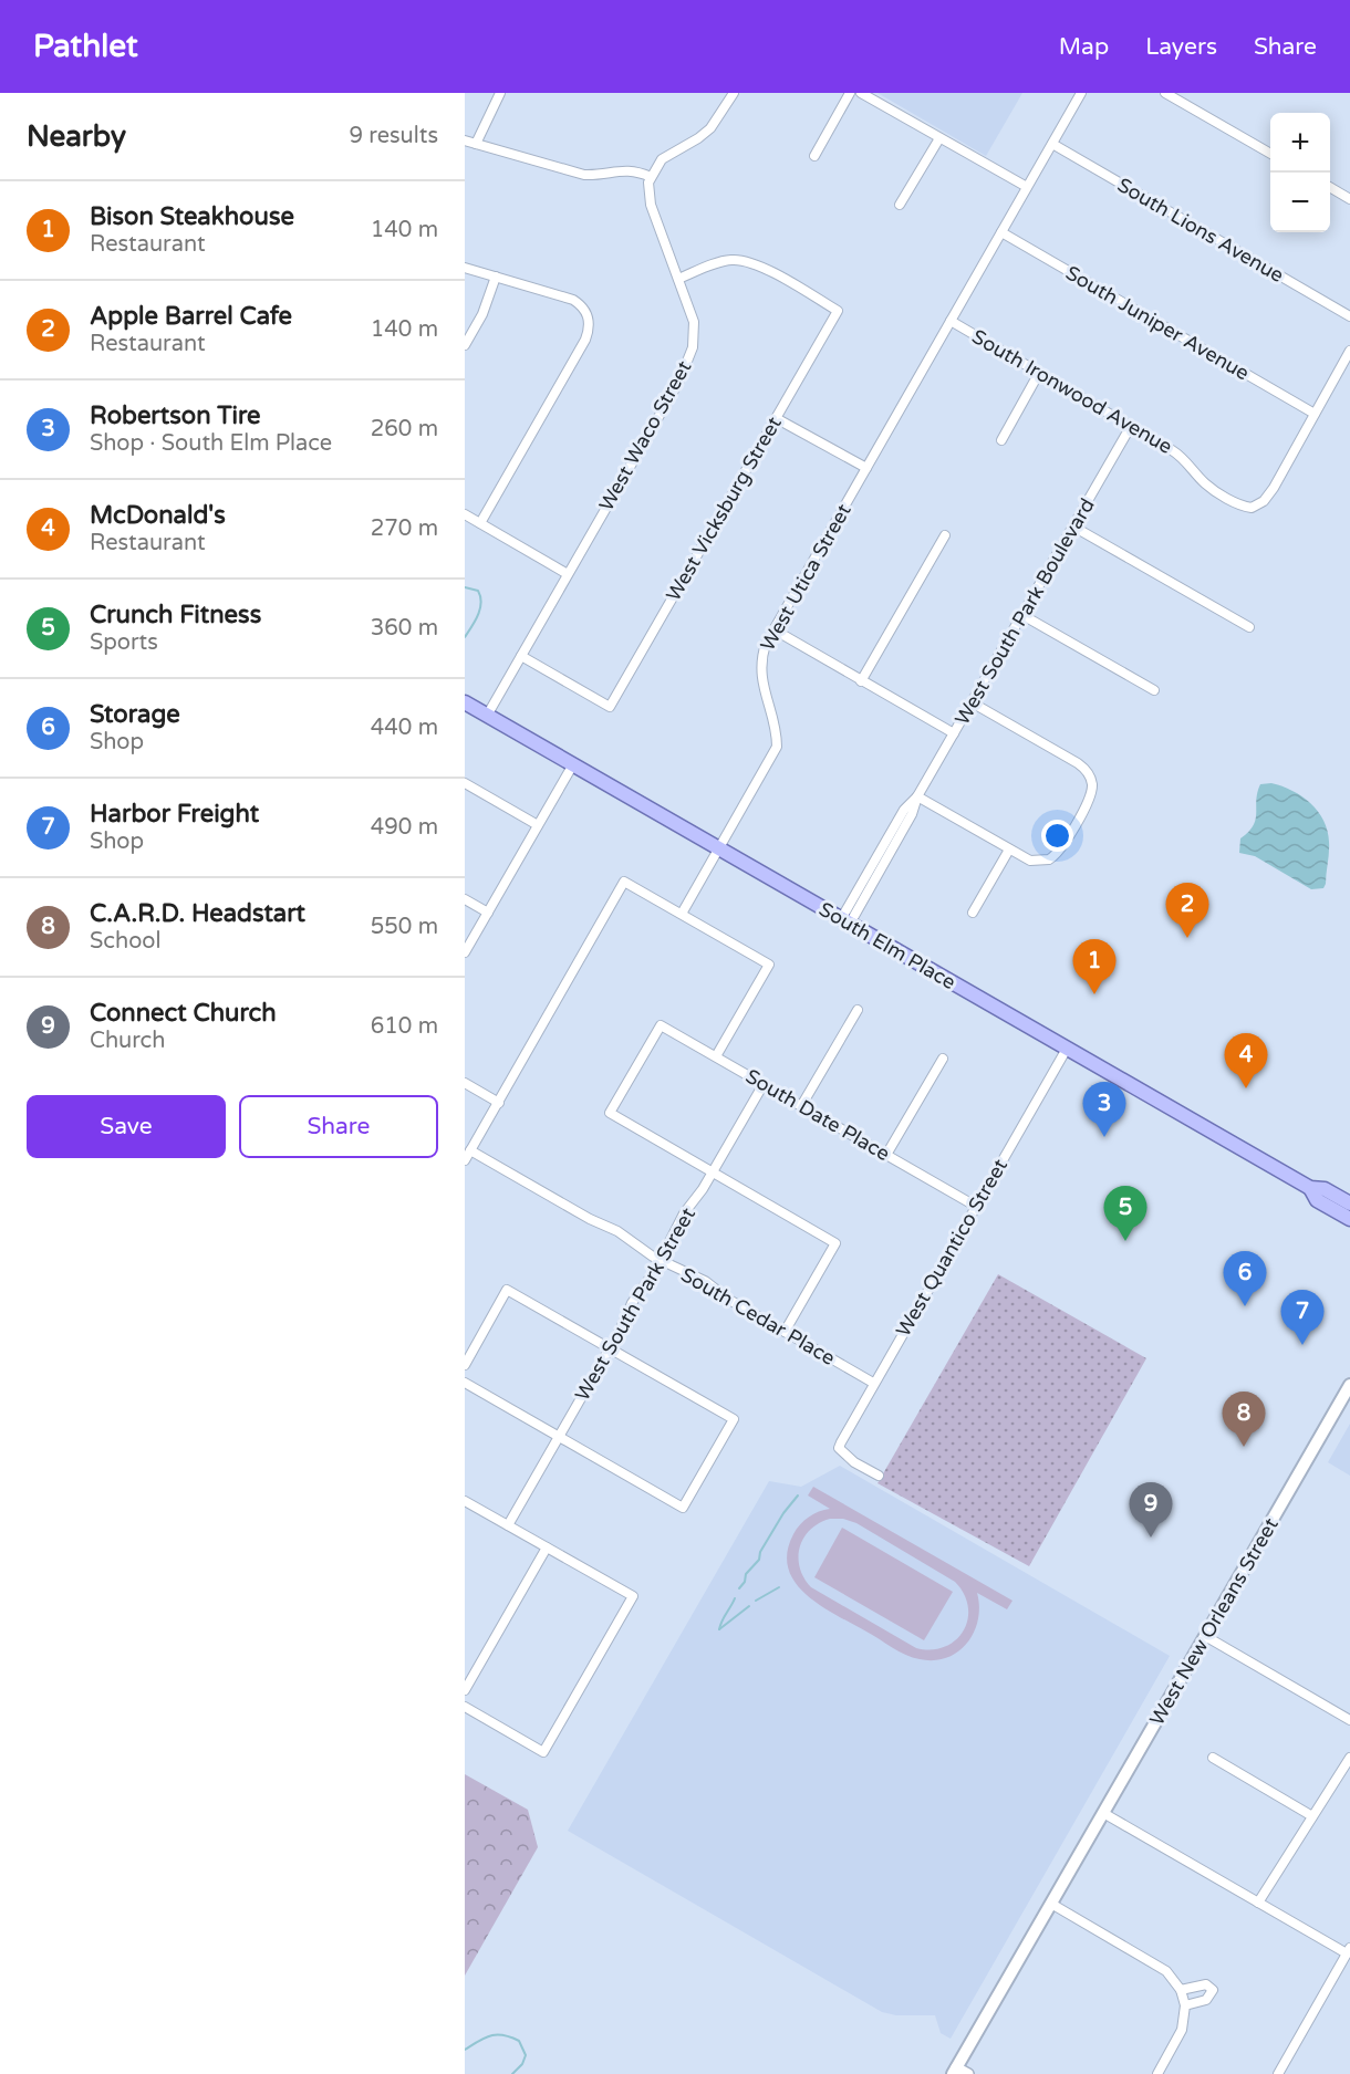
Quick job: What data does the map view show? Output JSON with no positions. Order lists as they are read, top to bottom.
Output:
{
  "streets": {
    "main road": ["South Elm Place", "West New Orleans Street"],
    "street": [
      "South Lions Avenue",
      "South Juniper Avenue",
      "South Ironwood Avenue",
      "West Waco Street",
      "West Vicksburg Street",
      "West Utica Street",
      "West South Park Boulevard",
      "South Date Place",
      "West Quantico Street",
      "West South Park Street",
      "South Cedar Place"
    ]
  },
  "crossings": [
    ["South Lions Avenue", "West Utica Street"],
    ["South Juniper Avenue", "South Ironwood Avenue"],
    ["South Juniper Avenue", "West Utica Street"],
    ["South Ironwood Avenue", "West Utica Street"],
    ["South Ironwood Avenue", "West South Park Boulevard"],
    ["West Waco Street", "West Vicksburg Street"],
    ["West Waco Street", "South Elm Place"],
    ["West Utica Street", "South Elm Place"],
    ["West South Park Boulevard", "South Elm Place"],
    ["South Elm Place", "West Quantico Street"],
    ["South Date Place", "West Quantico Street"],
    ["South Date Place", "West South Park Street"],
    ["West Quantico Street", "South Cedar Place"],
    ["West South Park Street", "South Cedar Place"]
  ],
  "page": {
    "header": "Pathlet",
    "nav": ["Map", "Layers", "Share"],
    "heading": ["Nearby", "9 results"],
    "map_buttons": ["+", "−"],
    "list": [
      {
        "mark": "1",
        "name": "Bison Steakhouse",
        "note": "Restaurant",
        "value": "140 m"
      },
      {
        "mark": "2",
        "name": "Apple Barrel Cafe",
        "note": "Restaurant",
        "value": "140 m"
      },
      {
        "mark": "3",
        "name": "Robertson Tire",
        "note": "Shop · South Elm Place",
        "value": "260 m"
      },
      {
        "mark": "4",
        "name": "McDonald's",
        "note": "Restaurant",
        "value": "270 m"
      },
      {
        "mark": "5",
        "name": "Crunch Fitness",
        "note": "Sports",
        "value": "360 m"
      },
      {
        "mark": "6",
        "name": "Storage",
        "note": "Shop",
        "value": "440 m"
      },
      {
        "mark": "7",
        "name": "Harbor Freight",
        "note": "Shop",
        "value": "490 m"
      },
      {
        "mark": "8",
        "name": "C.A.R.D. Headstart",
        "note": "School",
        "value": "550 m"
      },
      {
        "mark": "9",
        "name": "Connect Church",
        "note": "Church",
        "value": "610 m"
      }
    ],
    "pins": [
      "2",
      "1",
      "4",
      "3",
      "5",
      "6",
      "7",
      "8",
      "9"
    ],
    "buttons": ["Save", "Share"]
  }
}
